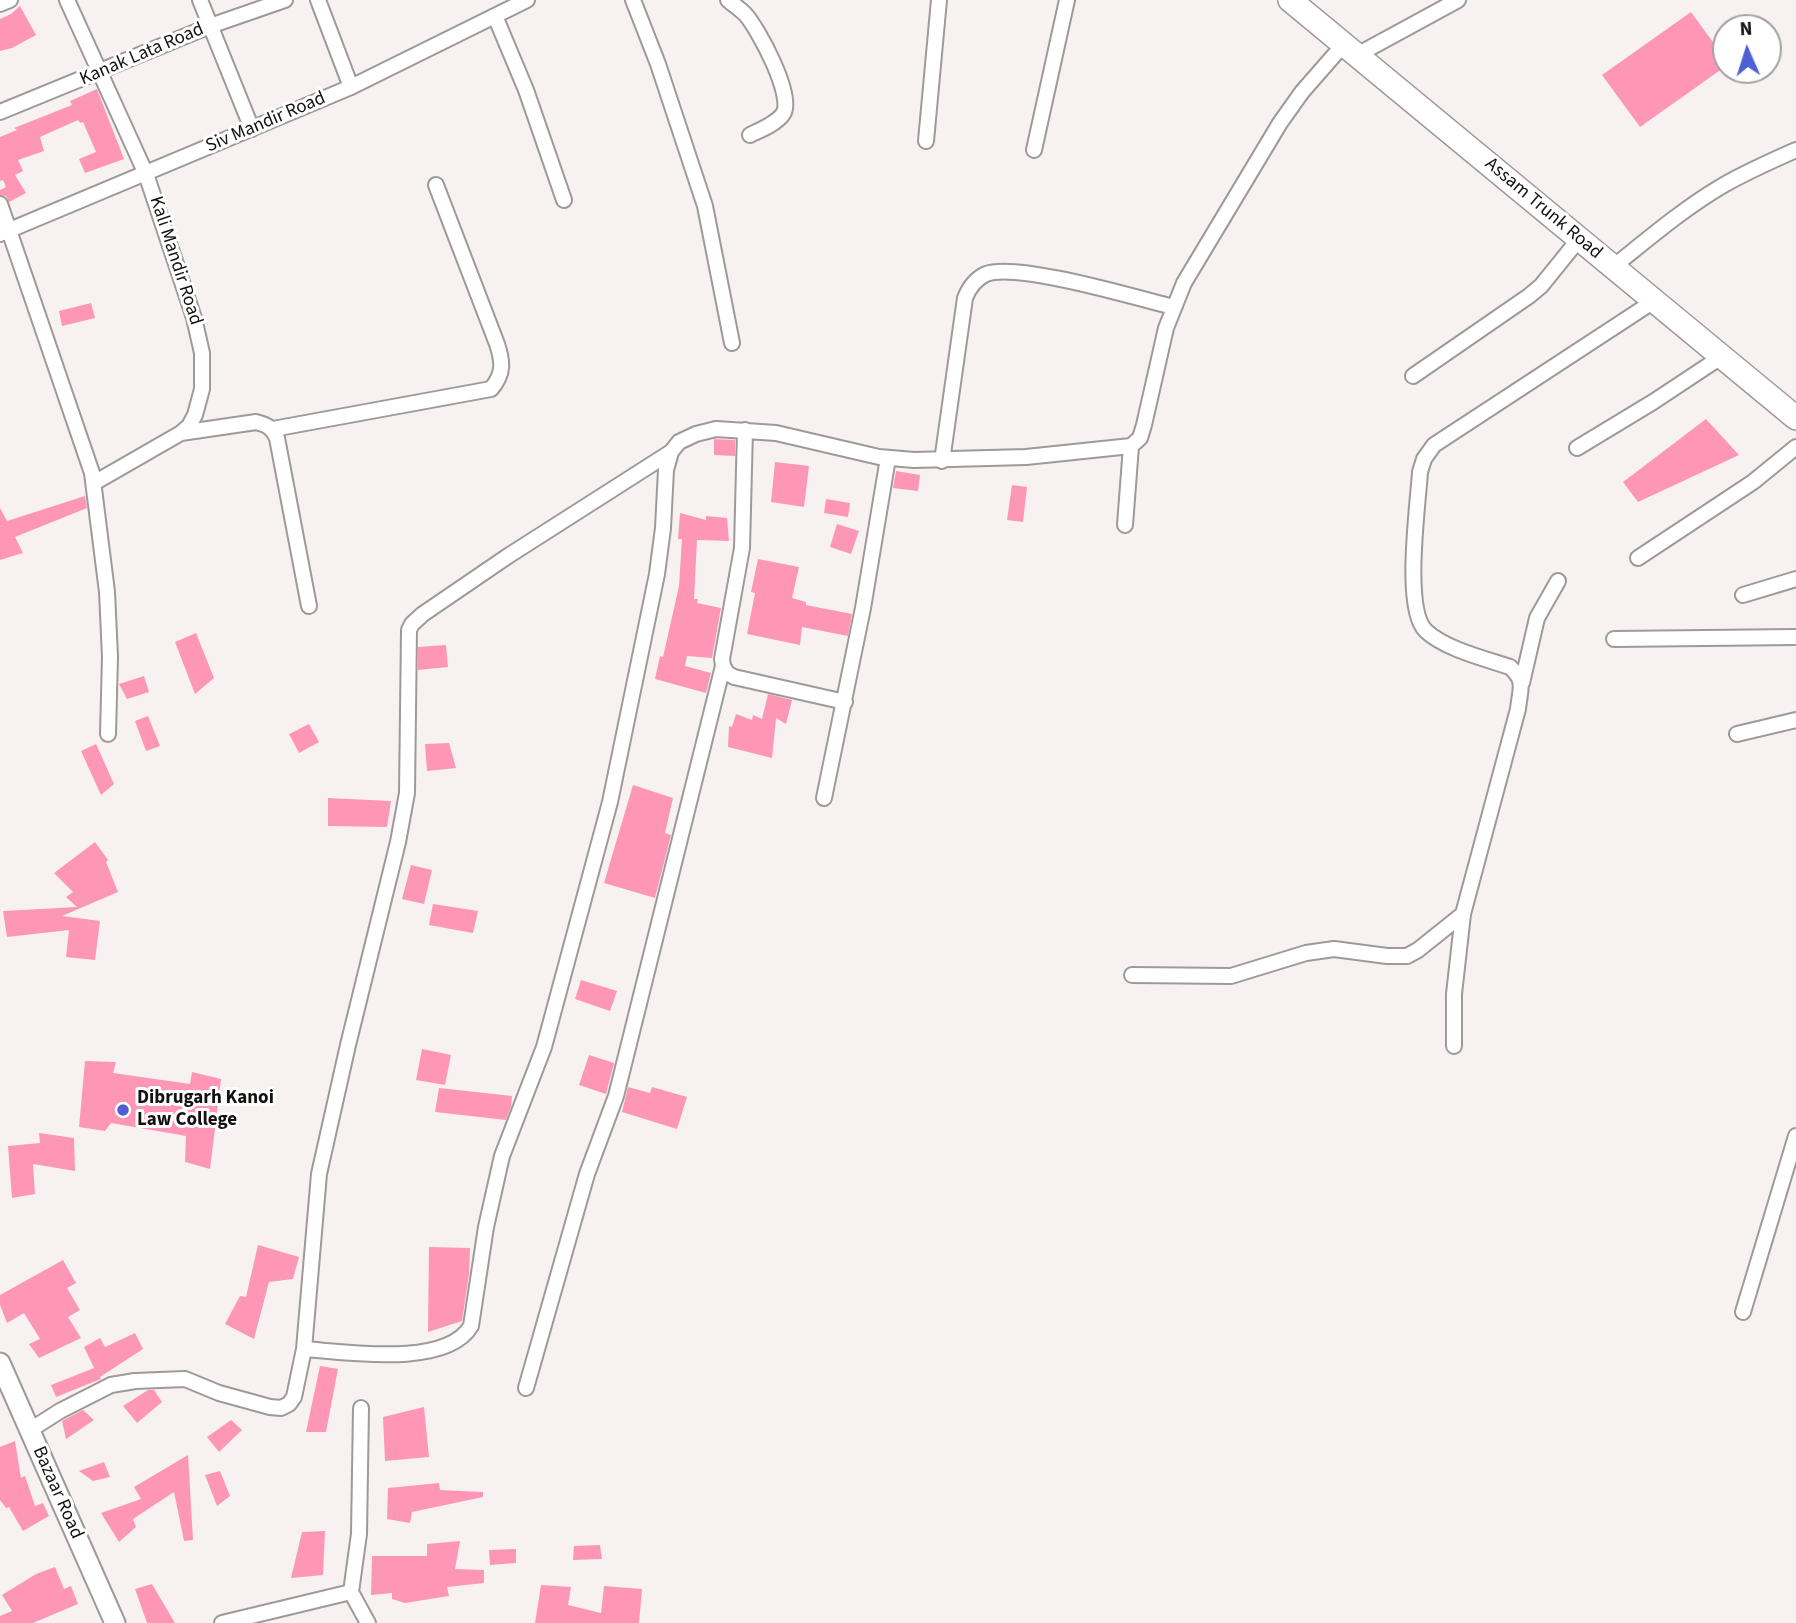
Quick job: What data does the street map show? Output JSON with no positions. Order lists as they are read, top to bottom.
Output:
{
  "streets": {
    "main road": ["Assam Trunk Road"],
    "street": [
      "Kanak Lata Road",
      "Siv Mandir Road",
      "Kali Mandir Road",
      "Bazaar Road"
    ]
  },
  "crossings": [
    ["Kanak Lata Road", "Kali Mandir Road"],
    ["Siv Mandir Road", "Kali Mandir Road"]
  ],
  "places": ["Dibrugarh Kanoi Law College"],
  "north": "top"
}
